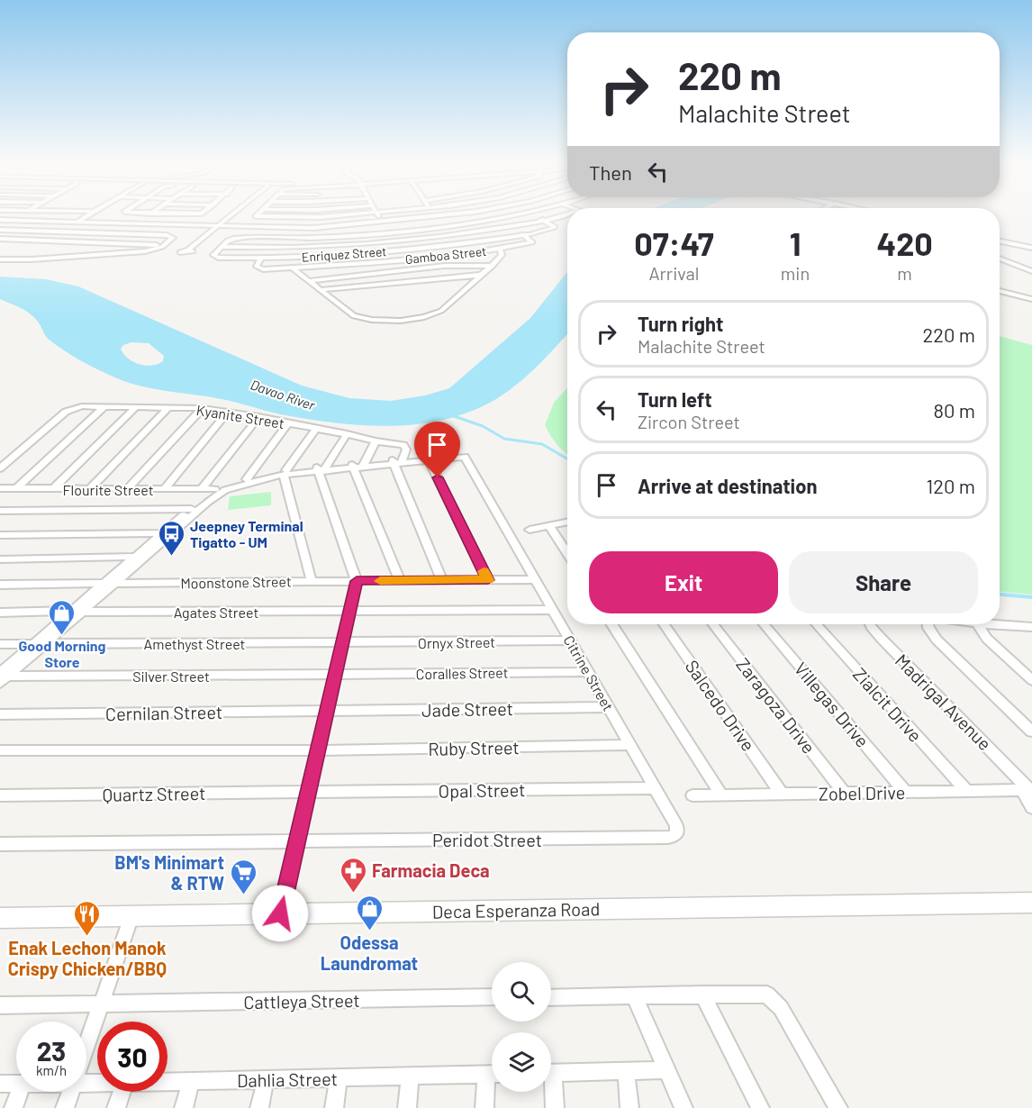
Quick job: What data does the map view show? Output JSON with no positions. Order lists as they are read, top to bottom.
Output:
{
  "streets": {
    "street": [
      "Enriquez Street",
      "Gamboa Street",
      "Kyanite Street",
      "Flourite Street",
      "Moonstone Street",
      "Agates Street",
      "Ornyx Street",
      "Amethyst Street",
      "Coralles Street",
      "Citrine Street",
      "Silver Street",
      "Madrigal Avenue",
      "Villegas Drive",
      "Zialcit Drive",
      "Salcedo Drive",
      "Zaragoza Drive",
      "Jade Street",
      "Cernilan Street",
      "Ruby Street",
      "Opal Street",
      "Zobel Drive",
      "Quartz Street",
      "Peridot Street",
      "Deca Esperanza Road",
      "Cattleya Street",
      "Dahlia Street"
    ]
  },
  "crossings": [
    ["Enriquez Street", "Gamboa Street"],
    ["Moonstone Street", "Citrine Street"],
    ["Agates Street", "Citrine Street"],
    ["Ornyx Street", "Amethyst Street"],
    ["Ornyx Street", "Citrine Street"],
    ["Coralles Street", "Citrine Street"],
    ["Coralles Street", "Silver Street"],
    ["Citrine Street", "Jade Street"],
    ["Citrine Street", "Ruby Street"],
    ["Citrine Street", "Opal Street"],
    ["Citrine Street", "Peridot Street"],
    ["Madrigal Avenue", "Zobel Drive"],
    ["Villegas Drive", "Zobel Drive"],
    ["Zialcit Drive", "Zobel Drive"],
    ["Salcedo Drive", "Zobel Drive"],
    ["Zaragoza Drive", "Zobel Drive"],
    ["Jade Street", "Cernilan Street"],
    ["Opal Street", "Quartz Street"]
  ],
  "water": ["Davao River"],
  "places": {
    "bus stop": ["Jeepney Terminal Tigatto - UM"],
    "shop": ["Good Morning Store", "Odessa Laundromat"],
    "pharmacy": ["Farmacia Deca"],
    "supermarket": ["BM's Minimart & RTW"],
    "restaurant": ["Enak Lechon Manok Crispy Chicken/BBQ"]
  },
  "page": {
    "turn": ["220 m", "Malachite Street"],
    "then": "Then",
    "eta": [
      "07:47",
      "Arrival",
      "1",
      "min",
      "420",
      "m"
    ],
    "list": [
      {
        "name": "Turn right",
        "note": "Malachite Street",
        "value": "220 m"
      },
      {
        "name": "Turn left",
        "note": "Zircon Street",
        "value": "80 m"
      },
      {
        "name": "Arrive at destination",
        "value": "120 m"
      }
    ],
    "buttons": ["Exit", "Share"],
    "speed": "23 km/h",
    "limit": "30"
  }
}
